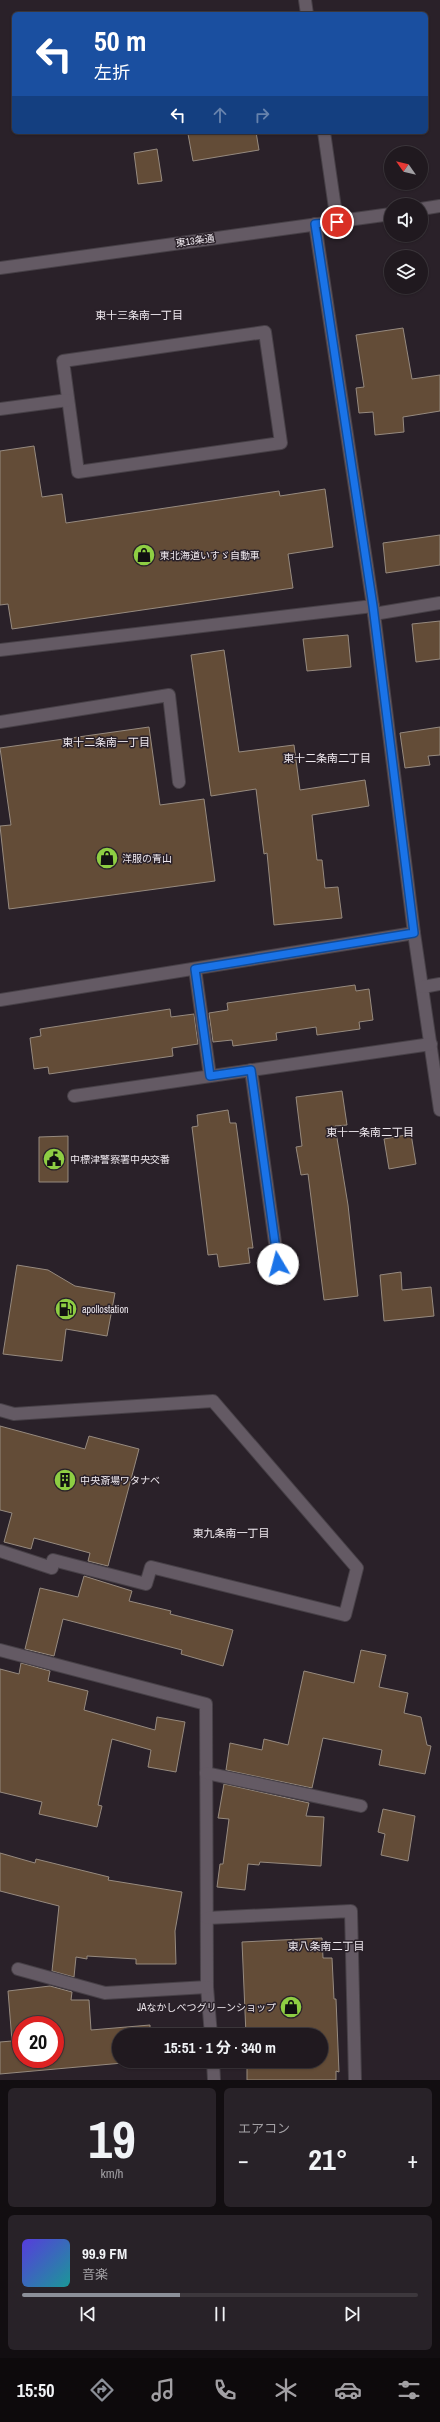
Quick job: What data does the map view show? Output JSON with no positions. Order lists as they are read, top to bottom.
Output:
{
  "streets": {
    "street": ["東13条通"]
  },
  "districts": [
    "東十三条南一丁目",
    "東十二条南一丁目",
    "東十二条南二丁目",
    "東十一条南二丁目",
    "東九条南一丁目",
    "東八条南二丁目"
  ],
  "places": {
    "shop": ["東北海道いすゞ自動車", "洋服の青山", "JAなかしべつグリーンショップ"],
    "public building": ["中標津警察署中央交番"],
    "fuel station": ["apollostation"],
    "building": ["中央斎場ワタナベ"]
  },
  "north": "top left",
  "page": {
    "turn": ["50 m", "左折"],
    "limit": "20",
    "trip": "15:51 · 1 分 · 340 m",
    "tile": [
      ["19", "km/h"],
      "エアコン"
    ],
    "heat": ["−", "21°", "+"],
    "song": ["99.9 FM", "音楽"],
    "tabs": "15:50"
  }
}
